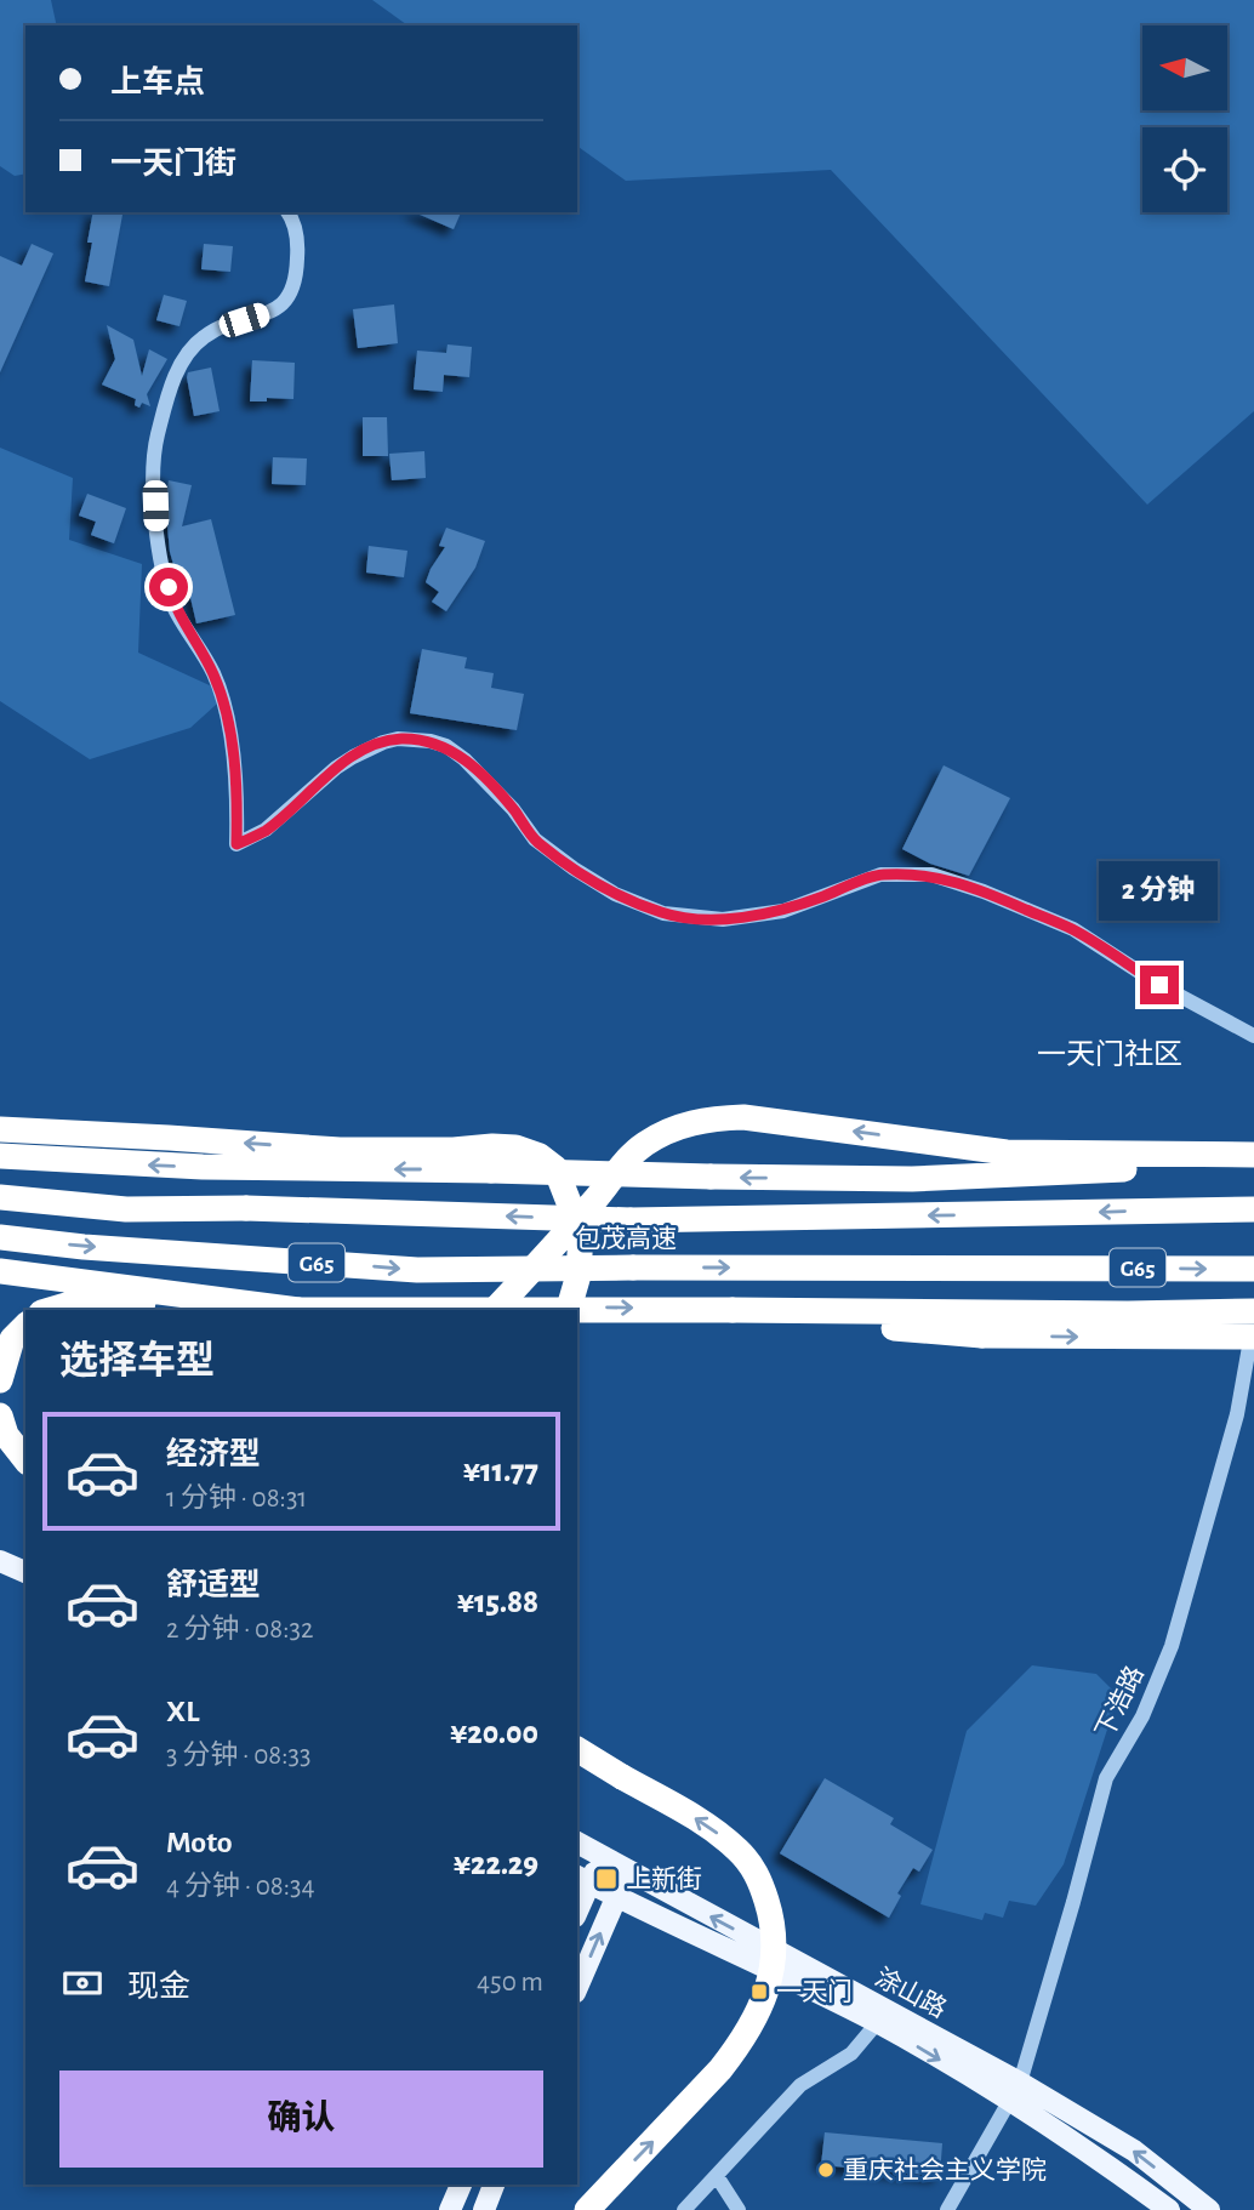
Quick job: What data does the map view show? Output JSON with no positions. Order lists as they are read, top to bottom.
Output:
{
  "streets": {
    "highway": ["包茂高速", "G65"],
    "main road": ["涂山路"],
    "street": ["下浩路"]
  },
  "crossings": [
    ["下浩路", "涂山路"]
  ],
  "districts": ["一天门社区"],
  "places": {
    "transit": ["上新街", "一天门"],
    "other": ["重庆社会主义学院"]
  },
  "north": "left",
  "page": {
    "banner": ["上车点", "一天门街"],
    "bubble": "2 分钟",
    "heading": "选择车型",
    "list": [
      {
        "name": "经济型",
        "note": "1 分钟 · 08:31",
        "value": "¥11.77"
      },
      {
        "name": "舒适型",
        "note": "2 分钟 · 08:32",
        "value": "¥15.88"
      },
      {
        "name": "XL",
        "note": "3 分钟 · 08:33",
        "value": "¥20.00"
      },
      {
        "name": "Moto",
        "note": "4 分钟 · 08:34",
        "value": "¥22.29"
      }
    ],
    "pay": ["现金", "450 m"],
    "buttons": "确认"
  }
}
